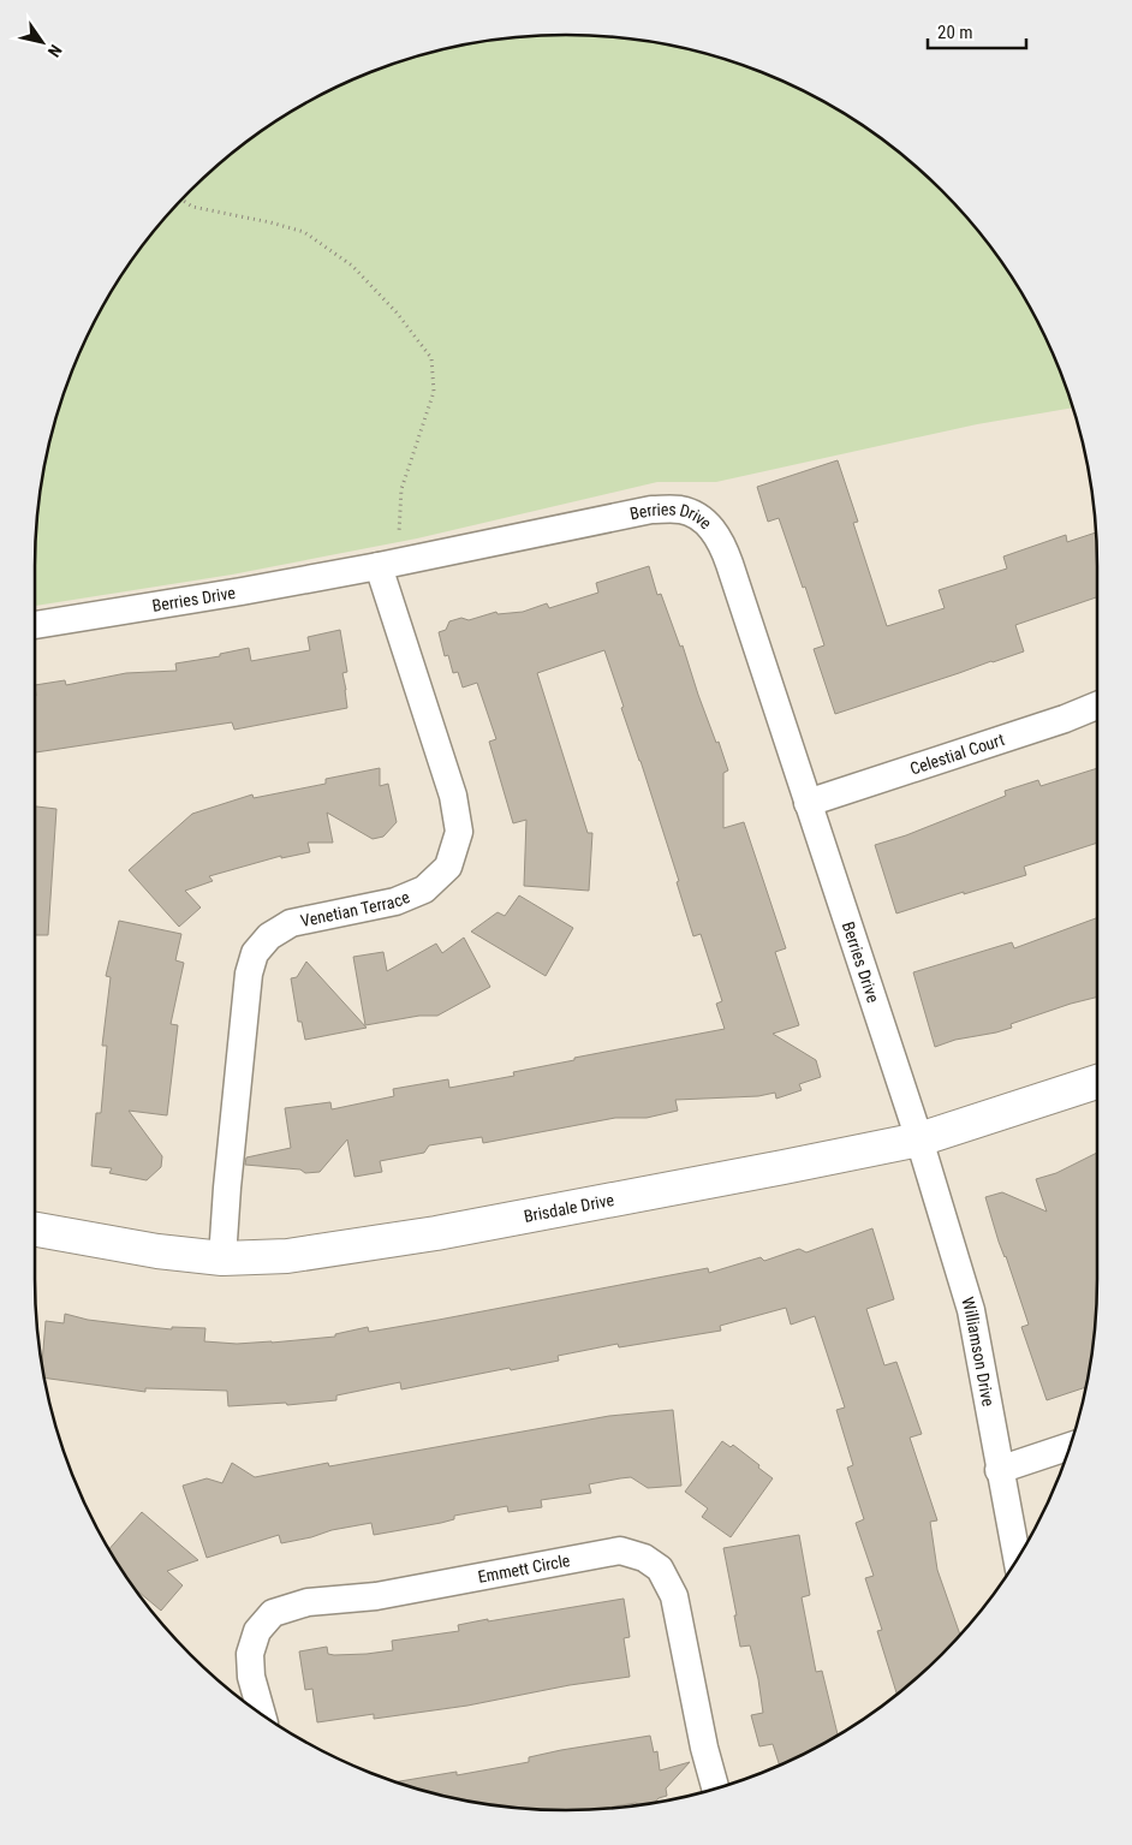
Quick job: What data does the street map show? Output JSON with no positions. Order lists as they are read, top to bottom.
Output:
{
  "streets": {
    "street": [
      "Berries Drive",
      "Celestial Court",
      "Venetian Terrace",
      "Brisdale Drive",
      "Williamson Drive",
      "Emmett Circle"
    ]
  },
  "crossings": [
    ["Berries Drive", "Celestial Court"],
    ["Berries Drive", "Venetian Terrace"],
    ["Berries Drive", "Brisdale Drive"],
    ["Berries Drive", "Williamson Drive"],
    ["Venetian Terrace", "Brisdale Drive"],
    ["Brisdale Drive", "Williamson Drive"]
  ],
  "scale_bar": "20 m",
  "north": "bottom right"
}
